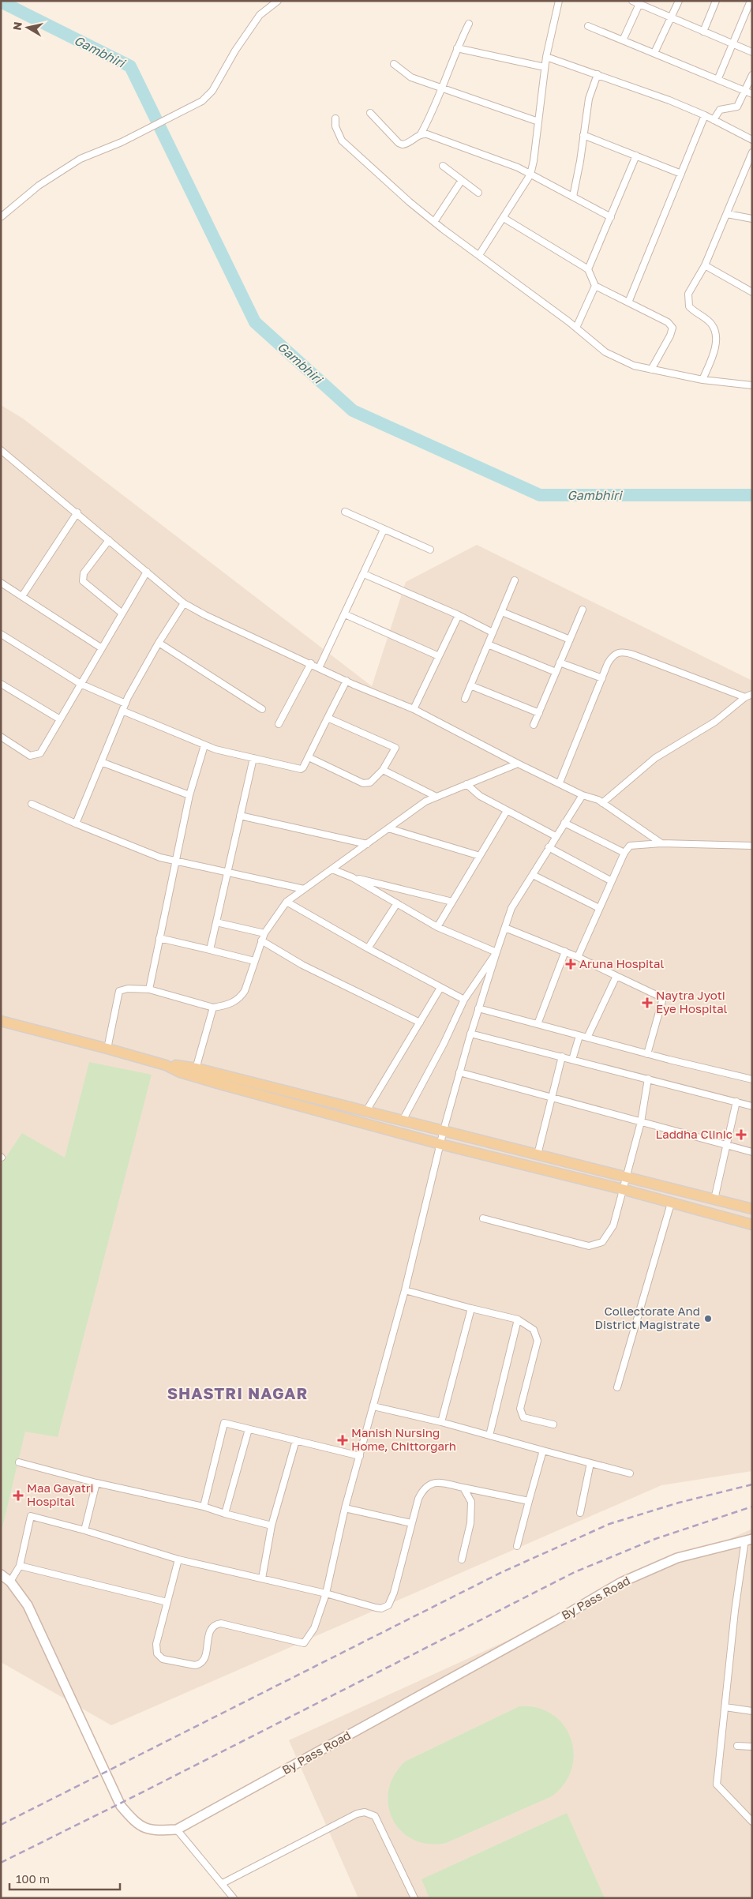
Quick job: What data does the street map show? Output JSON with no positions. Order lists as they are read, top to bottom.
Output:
{
  "streets": {
    "street": ["By Pass Road"]
  },
  "districts": ["SHASTRI NAGAR"],
  "water": ["Gambhiri"],
  "places": {
    "health": [
      "Aruna Hospital",
      "Naytra Jyoti Eye Hospital",
      "Laddha Clinic",
      "Manish Nursing Home, Chittorgarh",
      "Maa Gayatri Hospital"
    ],
    "other": ["Collectorate And District Magistrate"]
  },
  "scale_bar": "100 m",
  "north": "left"
}
